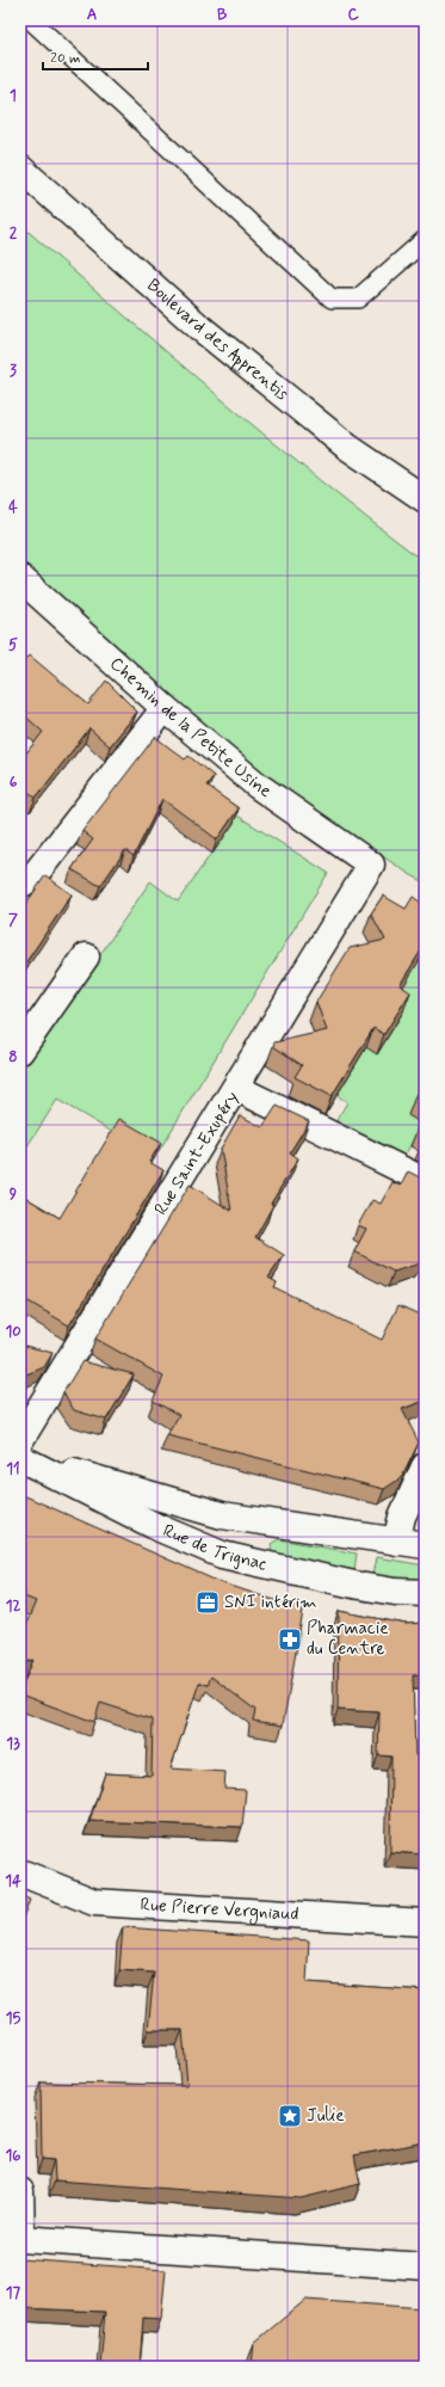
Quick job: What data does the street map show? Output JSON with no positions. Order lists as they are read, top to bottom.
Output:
{
  "streets": {
    "street": [
      "Boulevard des Apprentis",
      "Chemin de la Petite Usine",
      "Rue Saint-Exupéry",
      "Rue de Trignac",
      "Rue Pierre Vergniaud"
    ]
  },
  "crossings": [
    ["Chemin de la Petite Usine", "Rue Saint-Exupéry"]
  ],
  "places": {
    "office": ["SNI intérim"],
    "pharmacy": ["Pharmacie du Centre"],
    "place": ["Julie"]
  },
  "scale_bar": "20 m",
  "grid": {
    "columns": ["A", "B", "C"],
    "rows": [
      "1",
      "2",
      "3",
      "4",
      "5",
      "6",
      "7",
      "8",
      "9",
      "10",
      "11",
      "12",
      "13",
      "14",
      "15",
      "16",
      "17"
    ]
  }
}
